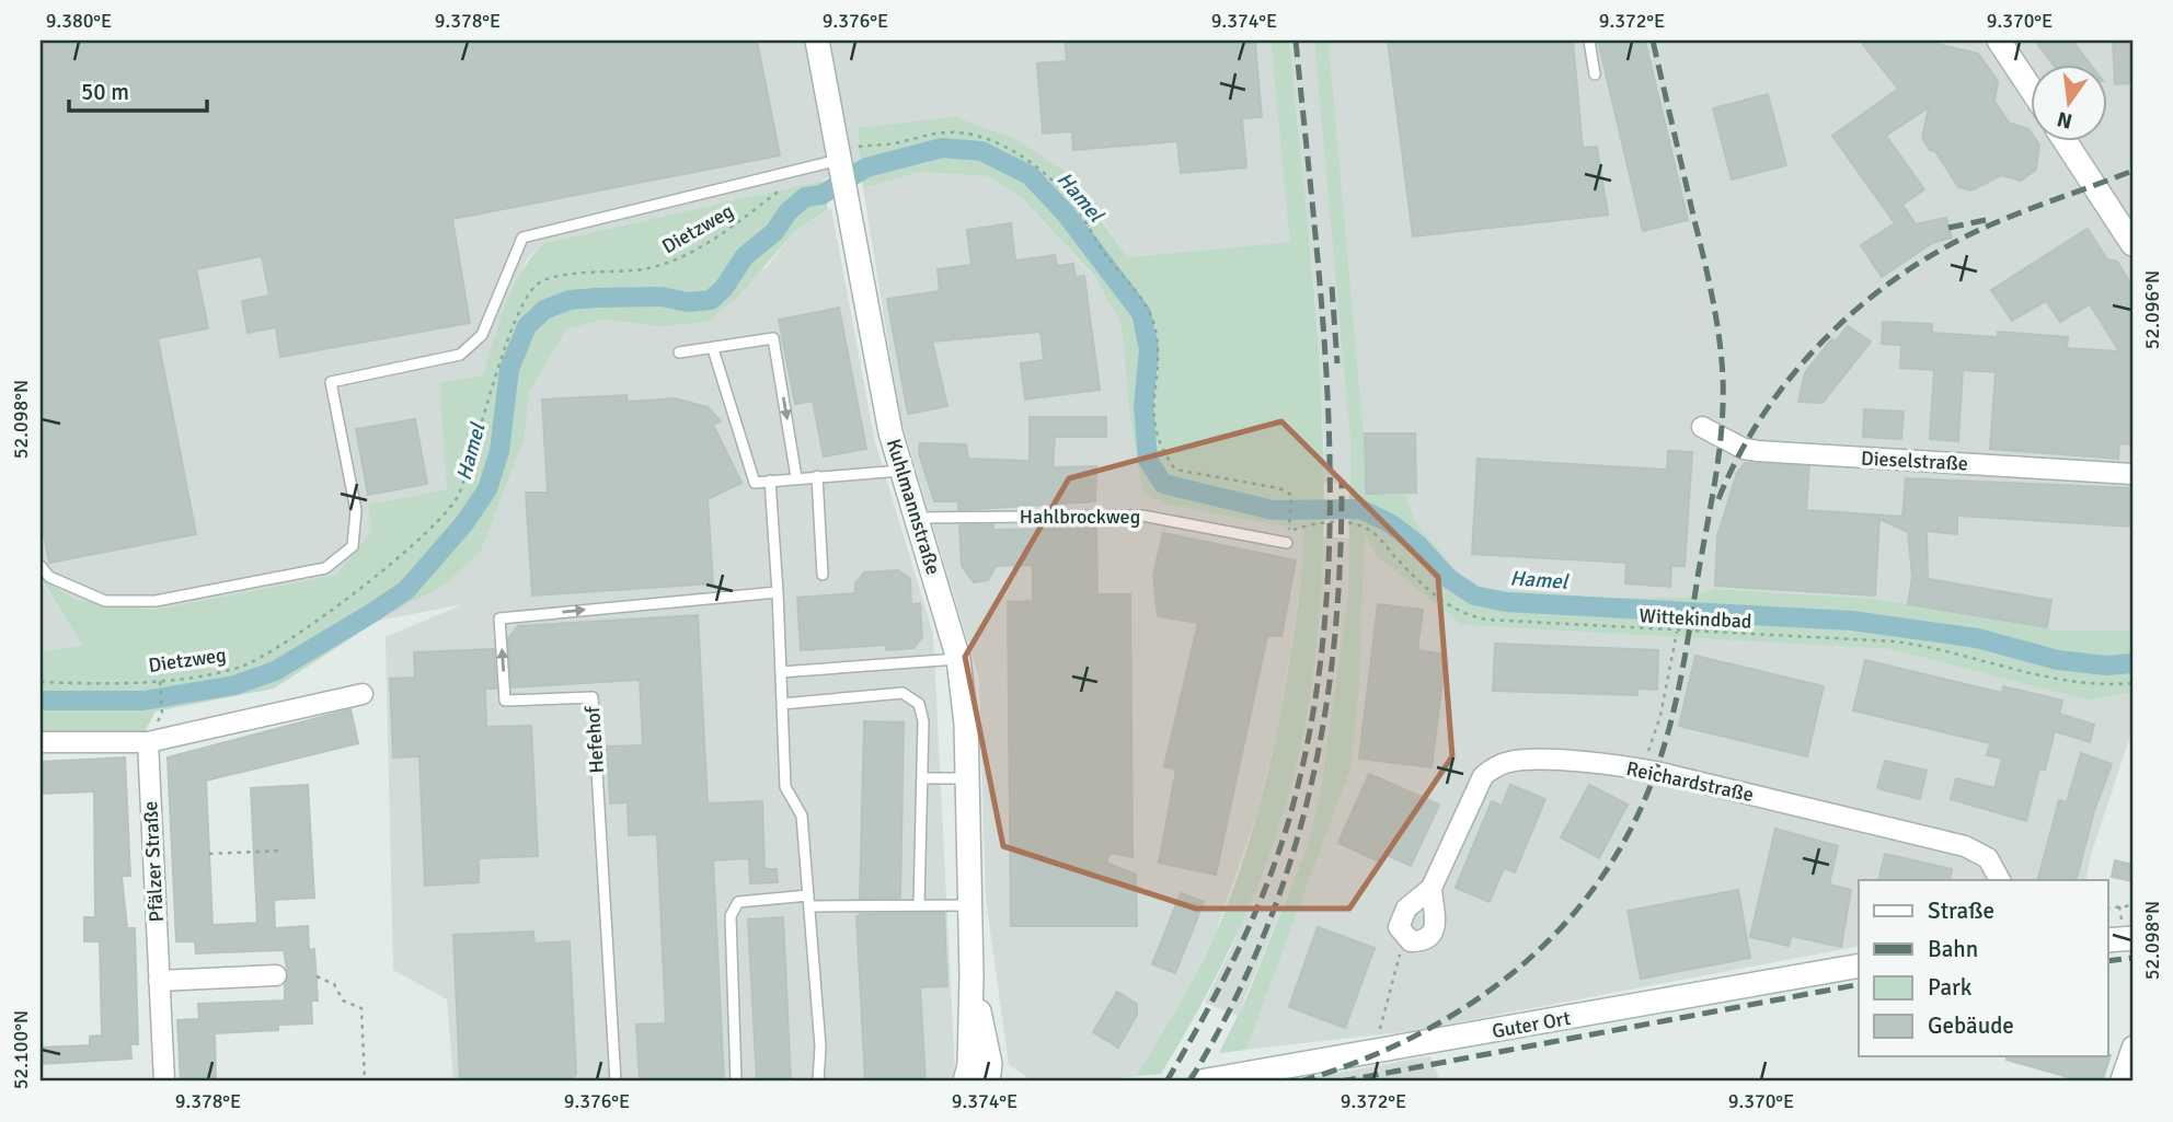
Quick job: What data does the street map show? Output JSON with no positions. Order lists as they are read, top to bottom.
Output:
{
  "streets": {
    "main road": ["Kuhlmannstraße", "Guter Ort"],
    "street": ["Dieselstraße", "Reichardstraße", "Pfälzer Straße"],
    "lane": ["Hahlbrockweg", "Hefehof"],
    "path": ["Dietzweg", "Wittekindbad"]
  },
  "crossings": [
    ["Kuhlmannstraße", "Hahlbrockweg"],
    ["Kuhlmannstraße", "Wittekindbad"]
  ],
  "water": ["Hamel"],
  "legend": [
    "Straße",
    "Bahn",
    "Park",
    "Gebäude"
  ],
  "scale_bar": "50 m",
  "north": "bottom",
  "coordinates": [
    "9.380°E",
    "9.378°E",
    "9.376°E",
    "9.374°E",
    "9.372°E",
    "9.370°E",
    "52.096°N",
    "52.098°N",
    "52.100°N"
  ]
}
